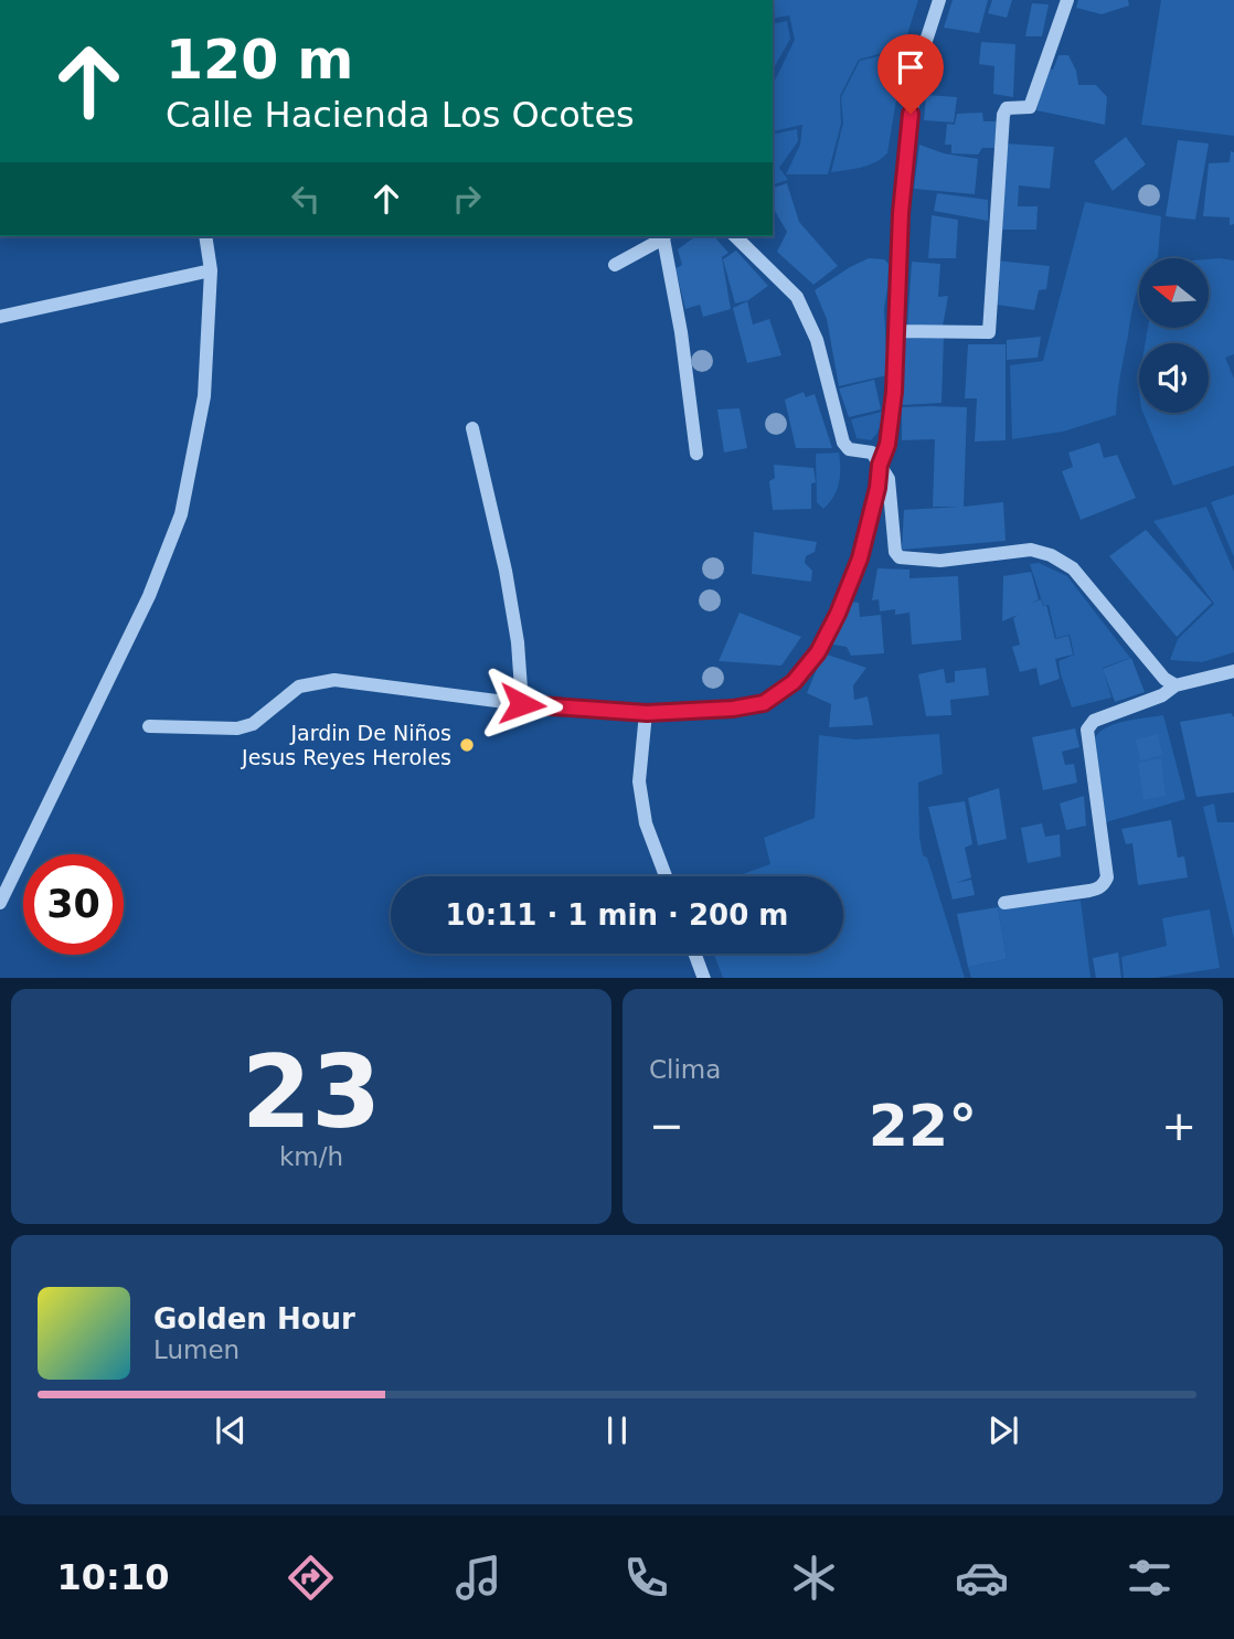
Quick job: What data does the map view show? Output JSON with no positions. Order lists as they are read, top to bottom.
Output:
{
  "places": ["Jardin De Niños Jesus Reyes Heroles"],
  "north": "left",
  "page": {
    "turn": ["120 m", "Calle Hacienda Los Ocotes"],
    "limit": "30",
    "trip": "10:11 · 1 min · 200 m",
    "tile": [
      ["23", "km/h"],
      "Clima"
    ],
    "heat": ["−", "22°", "+"],
    "song": ["Golden Hour", "Lumen"],
    "tabs": "10:10"
  }
}
